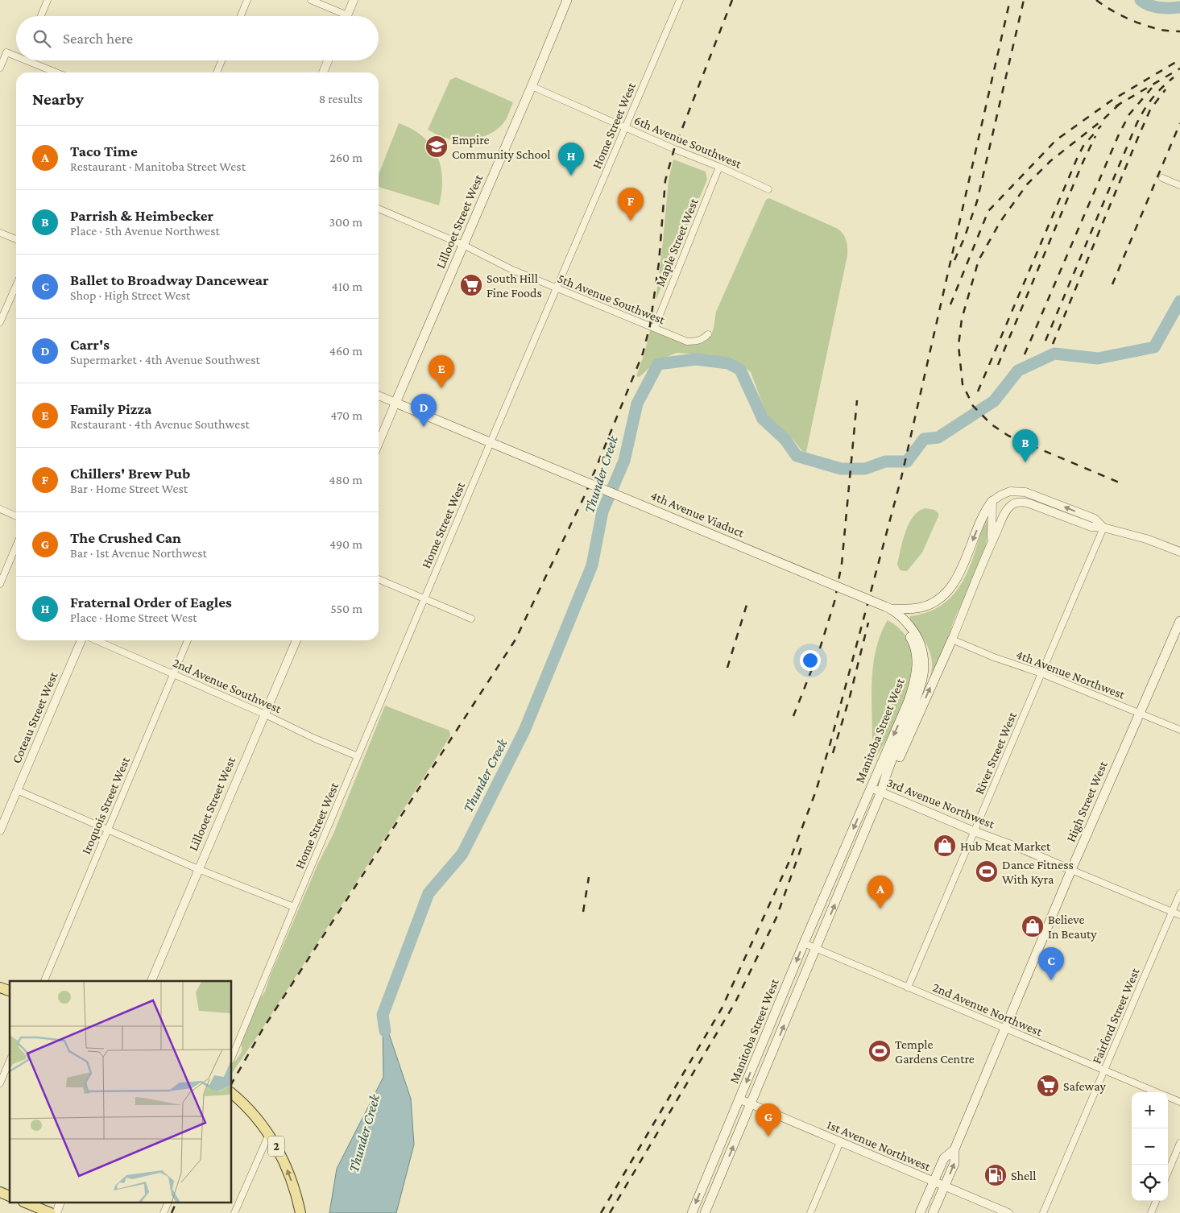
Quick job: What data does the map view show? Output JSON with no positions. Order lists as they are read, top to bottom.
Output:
{
  "streets": {
    "main road": [
      "Lillooet Street West",
      "4th Avenue Viaduct",
      "Manitoba Street West",
      "High Street West",
      "2"
    ],
    "street": [
      "Home Street West",
      "6th Avenue Southwest",
      "Maple Street West",
      "5th Avenue Southwest",
      "4th Avenue Northwest",
      "2nd Avenue Southwest",
      "Coteau Street West",
      "River Street West",
      "3rd Avenue Northwest",
      "Iroquois Street West",
      "2nd Avenue Northwest",
      "Fairford Street West",
      "1st Avenue Northwest"
    ]
  },
  "crossings": [
    ["Home Street West", "6th Avenue Southwest"],
    ["Home Street West", "5th Avenue Southwest"],
    ["Home Street West", "4th Avenue Viaduct"],
    ["Home Street West", "2nd Avenue Southwest"],
    ["6th Avenue Southwest", "Lillooet Street West"],
    ["6th Avenue Southwest", "Maple Street West"],
    ["Lillooet Street West", "5th Avenue Southwest"],
    ["Lillooet Street West", "4th Avenue Viaduct"],
    ["Lillooet Street West", "2nd Avenue Southwest"],
    ["Maple Street West", "5th Avenue Southwest"],
    ["4th Avenue Viaduct", "Manitoba Street West"],
    ["4th Avenue Northwest", "River Street West"],
    ["4th Avenue Northwest", "High Street West"],
    ["2nd Avenue Southwest", "Iroquois Street West"],
    ["Manitoba Street West", "3rd Avenue Northwest"],
    ["Manitoba Street West", "2nd Avenue Northwest"],
    ["Manitoba Street West", "1st Avenue Northwest"],
    ["River Street West", "3rd Avenue Northwest"],
    ["River Street West", "2nd Avenue Northwest"],
    ["High Street West", "3rd Avenue Northwest"],
    ["High Street West", "2nd Avenue Northwest"],
    ["High Street West", "1st Avenue Northwest"],
    ["3rd Avenue Northwest", "Fairford Street West"],
    ["2nd Avenue Northwest", "Fairford Street West"]
  ],
  "water": ["Thunder Creek"],
  "places": {
    "school or university": ["Empire Community School"],
    "supermarket": ["South Hill Fine Foods", "Safeway"],
    "shop": ["Hub Meat Market", "Believe In Beauty"],
    "sports": ["Dance Fitness With Kyra", "Temple Gardens Centre"],
    "fuel station": ["Shell"]
  },
  "page": {
    "search": "Search here",
    "heading": ["Nearby", "8 results"],
    "list": [
      {
        "mark": "A",
        "name": "Taco Time",
        "note": "Restaurant · Manitoba Street West",
        "value": "260 m"
      },
      {
        "mark": "B",
        "name": "Parrish & Heimbecker",
        "note": "Place · 5th Avenue Northwest",
        "value": "300 m"
      },
      {
        "mark": "C",
        "name": "Ballet to Broadway Dancewear",
        "note": "Shop · High Street West",
        "value": "410 m"
      },
      {
        "mark": "D",
        "name": "Carr's",
        "note": "Supermarket · 4th Avenue Southwest",
        "value": "460 m"
      },
      {
        "mark": "E",
        "name": "Family Pizza",
        "note": "Restaurant · 4th Avenue Southwest",
        "value": "470 m"
      },
      {
        "mark": "F",
        "name": "Chillers' Brew Pub",
        "note": "Bar · Home Street West",
        "value": "480 m"
      },
      {
        "mark": "G",
        "name": "The Crushed Can",
        "note": "Bar · 1st Avenue Northwest",
        "value": "490 m"
      },
      {
        "mark": "H",
        "name": "Fraternal Order of Eagles",
        "note": "Place · Home Street West",
        "value": "550 m"
      }
    ],
    "pins": [
      "H",
      "F",
      "E",
      "D",
      "B",
      "A",
      "C",
      "G"
    ],
    "map_buttons": ["+", "−"]
  }
}
